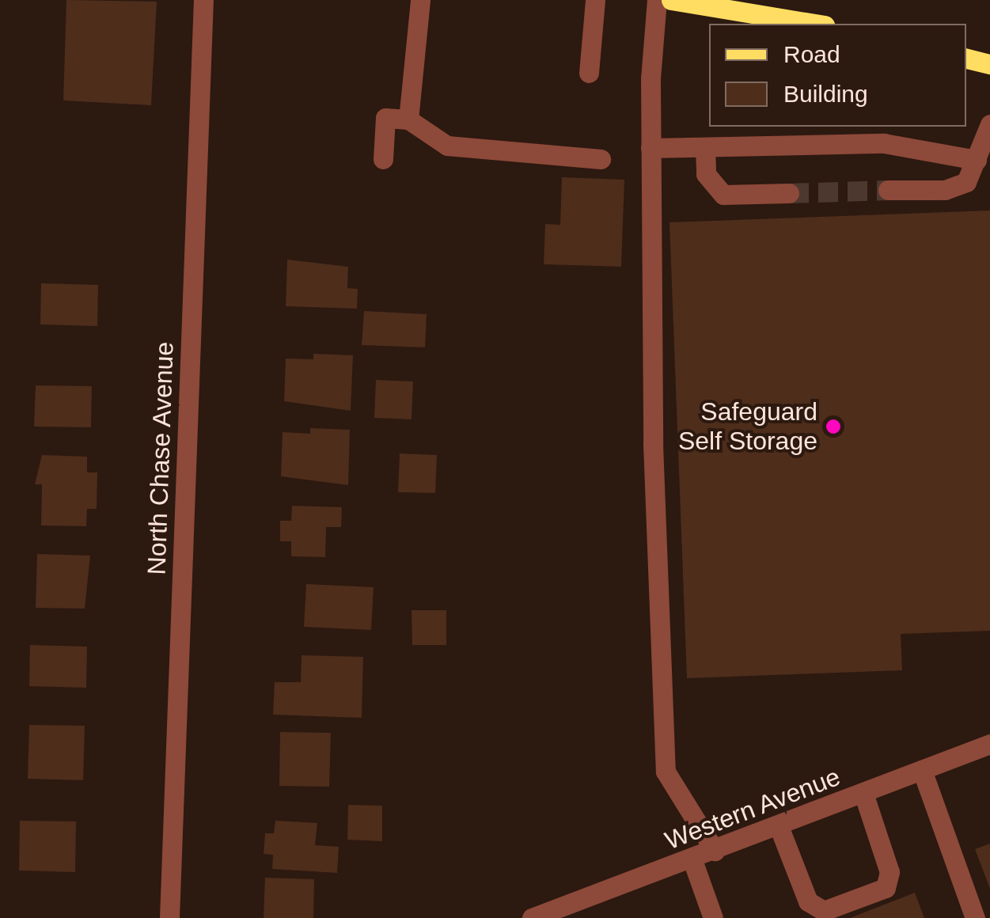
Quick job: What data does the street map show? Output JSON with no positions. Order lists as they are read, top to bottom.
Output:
{
  "streets": {
    "street": ["North Chase Avenue", "Western Avenue"]
  },
  "places": ["Safeguard Self Storage"],
  "legend": ["Road", "Building"]
}
